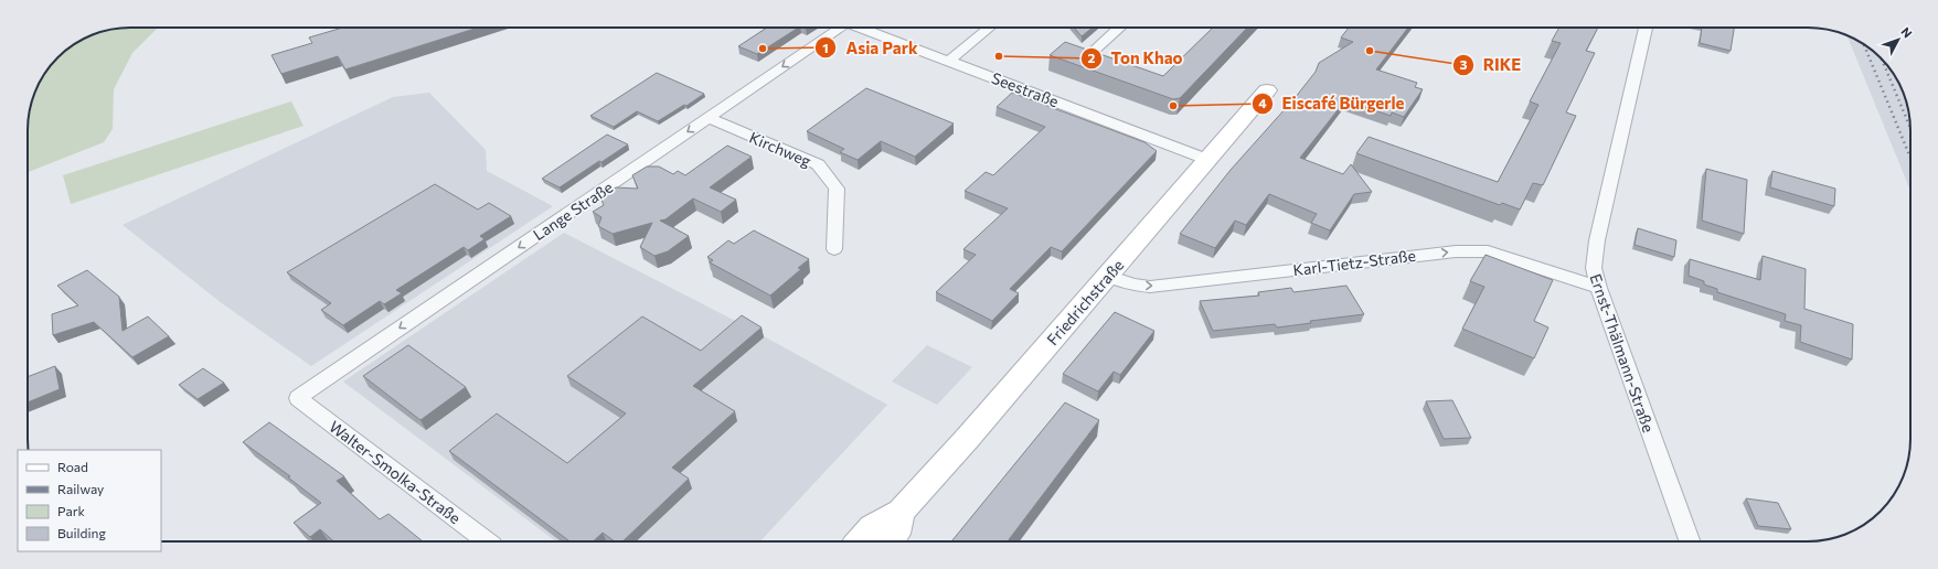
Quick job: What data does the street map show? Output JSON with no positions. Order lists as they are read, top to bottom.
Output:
{
  "streets": {
    "main road": ["Friedrichstraße"],
    "street": [
      "Seestraße",
      "Kirchweg",
      "Lange Straße",
      "Karl-Tietz-Straße",
      "Ernst-Thälmann-Straße",
      "Walter-Smolka-Straße"
    ]
  },
  "crossings": [
    ["Seestraße", "Friedrichstraße"],
    ["Kirchweg", "Lange Straße"],
    ["Lange Straße", "Walter-Smolka-Straße"],
    ["Karl-Tietz-Straße", "Friedrichstraße"],
    ["Karl-Tietz-Straße", "Ernst-Thälmann-Straße"]
  ],
  "one_way": ["Lange Straße", "Karl-Tietz-Straße"],
  "places": [
    "Asia Park",
    "RIKE",
    "Ton Khao",
    "Eiscafé Bürgerle"
  ],
  "legend": [
    "Road",
    "Railway",
    "Park",
    "Building"
  ],
  "north": "top right"
}
